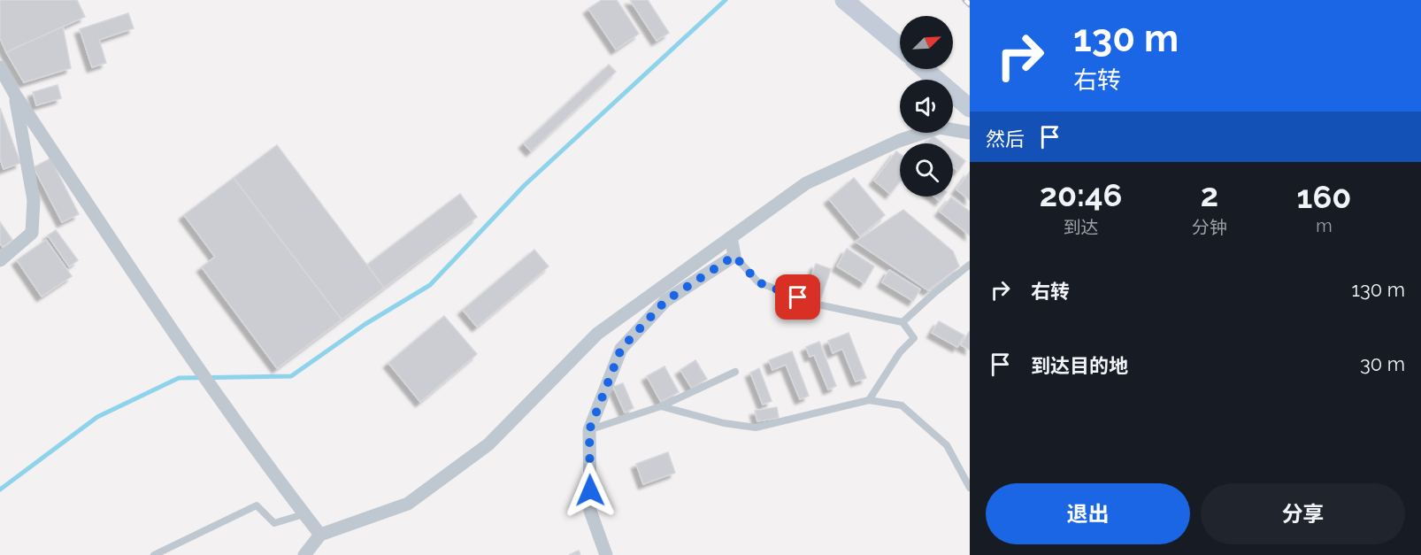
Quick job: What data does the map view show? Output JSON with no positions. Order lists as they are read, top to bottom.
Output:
{
  "north": "top right",
  "page": {
    "turn": ["130 m", "右转"],
    "then": "然后",
    "eta": [
      "20:46",
      "到达",
      "2",
      "分钟",
      "160",
      "m"
    ],
    "list": [
      {
        "name": "右转",
        "value": "130 m"
      },
      {
        "name": "到达目的地",
        "value": "30 m"
      }
    ],
    "buttons": ["退出", "分享"]
  }
}
